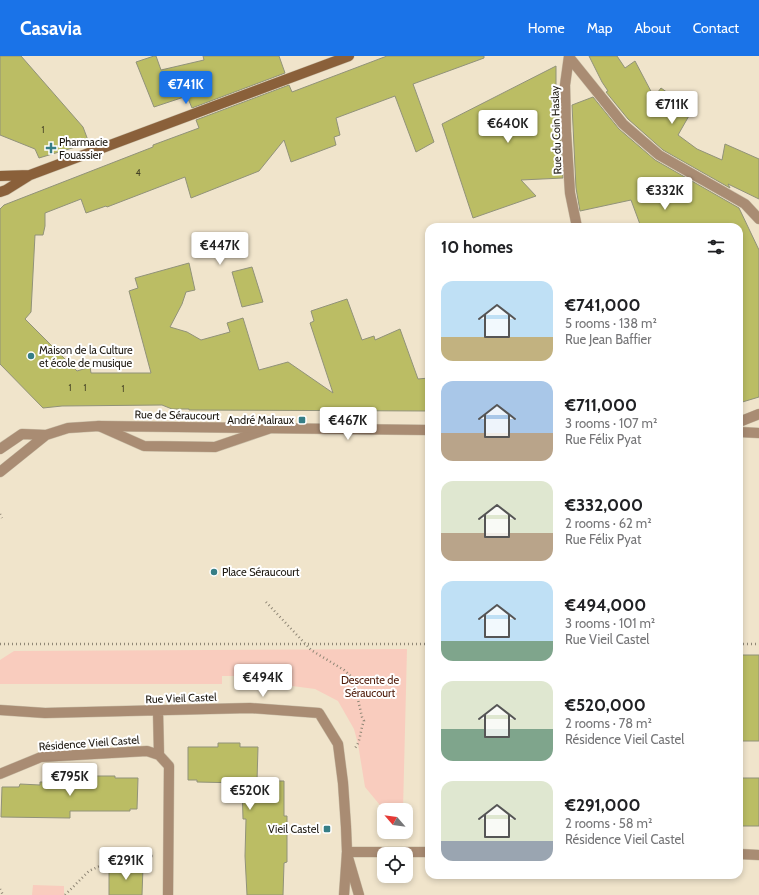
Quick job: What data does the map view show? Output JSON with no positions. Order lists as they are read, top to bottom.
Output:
{
  "streets": {
    "street": [
      "Rue du Coin Haslay",
      "Rue de Séraucourt",
      "Rue Vieil Castel",
      "Résidence Vieil Castel"
    ]
  },
  "parks": ["Descente de Séraucourt"],
  "places": {
    "health": ["Pharmacie Fouassier"],
    "other": ["Maison de la Culture et école de musique", "Place Séraucourt"],
    "transit": ["André Malraux", "Vieil Castel"]
  },
  "house_numbers": [
    "1",
    "4",
    "1",
    "1",
    "1"
  ],
  "north": "top left",
  "page": {
    "header": "Casavia",
    "nav": [
      "Home",
      "Map",
      "About",
      "Contact"
    ],
    "price": [
      "€741K",
      "€711K",
      "€640K",
      "€332K",
      "€447K",
      "€467K",
      "€494K",
      "€795K",
      "€520K",
      "€291K"
    ],
    "heading": "10 homes",
    "list": [
      {
        "name": "€741,000",
        "note": "5 rooms · 138 m² · Rue Jean Baffier"
      },
      {
        "name": "€711,000",
        "note": "3 rooms · 107 m² · Rue Félix Pyat"
      },
      {
        "name": "€332,000",
        "note": "2 rooms · 62 m² · Rue Félix Pyat"
      },
      {
        "name": "€494,000",
        "note": "3 rooms · 101 m² · Rue Vieil Castel"
      },
      {
        "name": "€520,000",
        "note": "2 rooms · 78 m² · Résidence Vieil Castel"
      },
      {
        "name": "€291,000",
        "note": "2 rooms · 58 m² · Résidence Vieil Castel"
      }
    ]
  }
}
